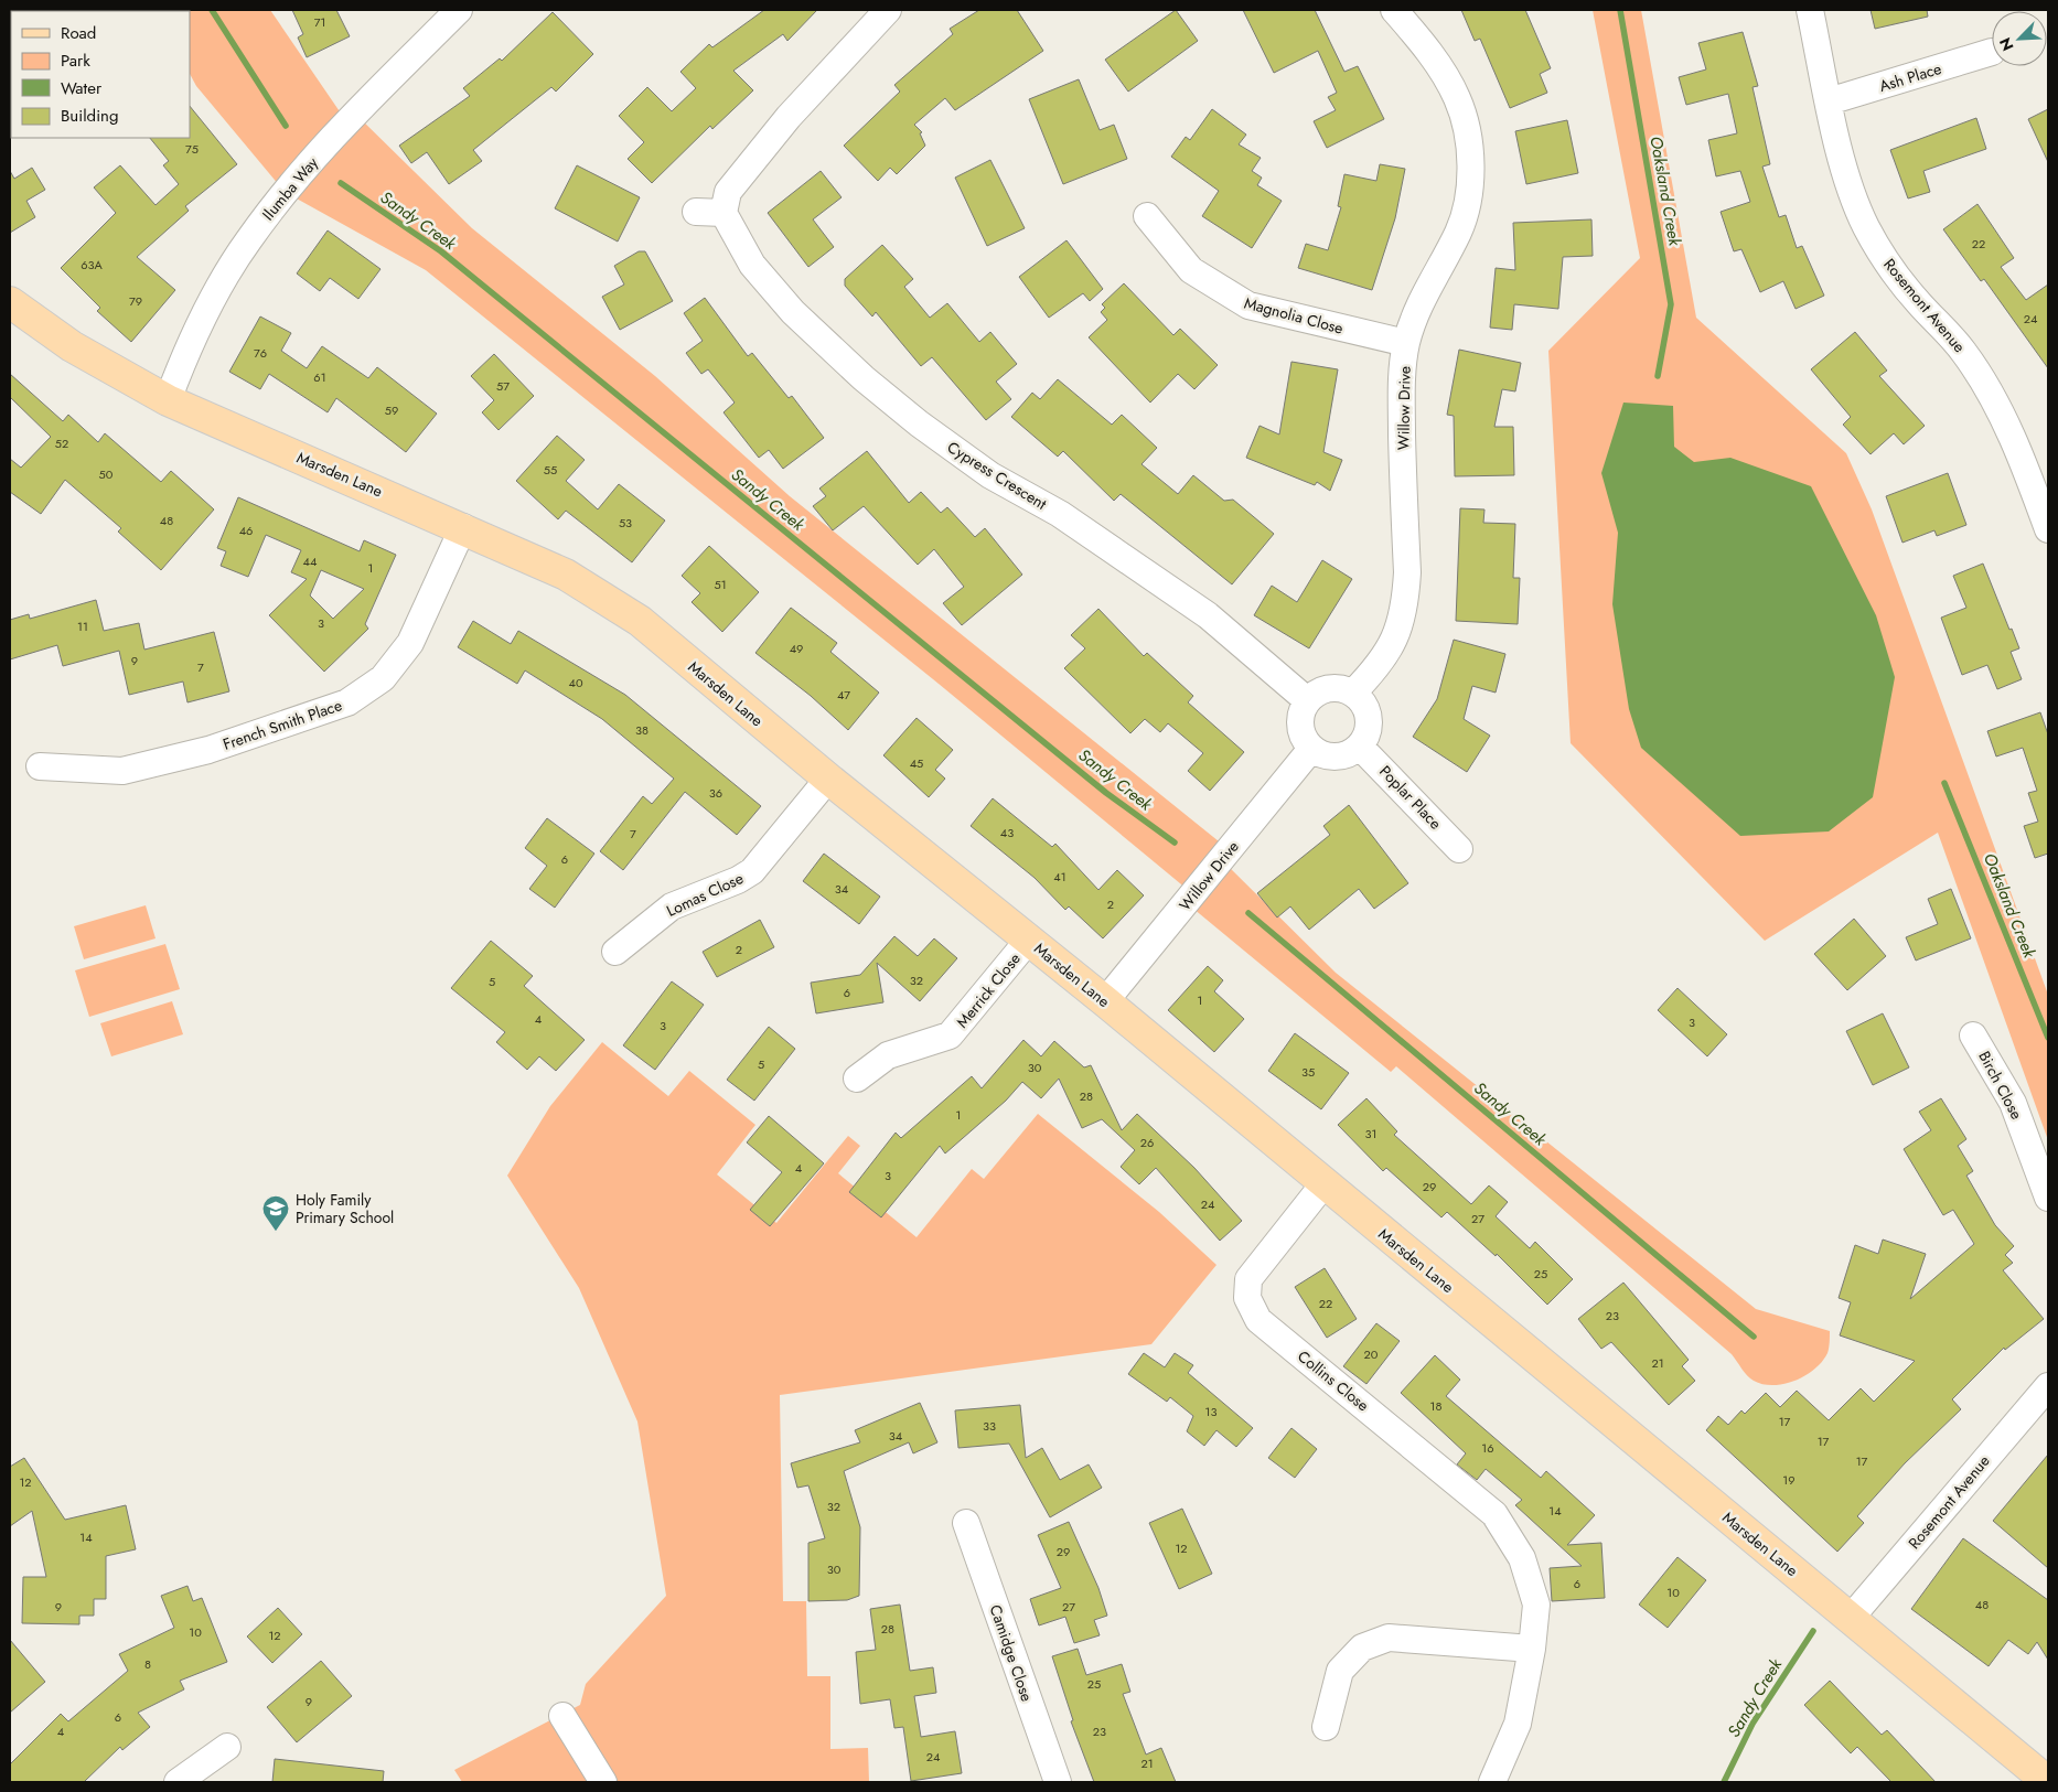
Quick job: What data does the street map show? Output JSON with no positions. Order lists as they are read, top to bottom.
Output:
{
  "streets": {
    "main road": ["Marsden Lane"],
    "street": [
      "Ash Place",
      "Ilumba Way",
      "Rosemont Avenue",
      "Magnolia Close",
      "Willow Drive",
      "Cypress Crescent",
      "French Smith Place",
      "Poplar Place",
      "Lomas Close",
      "Merrick Close",
      "Birch Close",
      "Collins Close",
      "Camidge Close"
    ]
  },
  "crossings": [
    ["Ash Place", "Rosemont Avenue"],
    ["Ilumba Way", "Marsden Lane"],
    ["Rosemont Avenue", "Marsden Lane"],
    ["Magnolia Close", "Willow Drive"],
    ["Willow Drive", "Marsden Lane"],
    ["Willow Drive", "Cypress Crescent"],
    ["Willow Drive", "Poplar Place"],
    ["Marsden Lane", "French Smith Place"],
    ["Marsden Lane", "Lomas Close"],
    ["Marsden Lane", "Merrick Close"],
    ["Marsden Lane", "Collins Close"],
    ["Cypress Crescent", "Poplar Place"]
  ],
  "water": ["Oaksland Creek", "Sandy Creek"],
  "places": {
    "school or university": ["Holy Family Primary School"]
  },
  "house_numbers": [
    "71",
    "75",
    "22",
    "63A",
    "79",
    "24",
    "76",
    "61",
    "57",
    "59",
    "52",
    "55",
    "50",
    "48",
    "53",
    "46",
    "44",
    "1",
    "51",
    "3",
    "11",
    "49",
    "9",
    "7",
    "40",
    "47",
    "38",
    "45",
    "36",
    "43",
    "7",
    "6",
    "41",
    "34",
    "2",
    "2",
    "32",
    "5",
    "6",
    "1",
    "4",
    "3",
    "3",
    "5",
    "30",
    "35",
    "28",
    "1",
    "31",
    "26",
    "4",
    "3",
    "29",
    "24",
    "27",
    "25",
    "22",
    "23",
    "20",
    "21",
    "18",
    "13",
    "17",
    "33",
    "34",
    "17",
    "16",
    "17",
    "19",
    "12",
    "32",
    "14",
    "14",
    "12",
    "29",
    "30",
    "6",
    "10",
    "48",
    "9",
    "27",
    "28",
    "10",
    "12",
    "8",
    "25",
    "9",
    "6",
    "4",
    "23",
    "24",
    "21"
  ],
  "legend": [
    "Road",
    "Park",
    "Water",
    "Building"
  ],
  "north": "bottom left"
}
